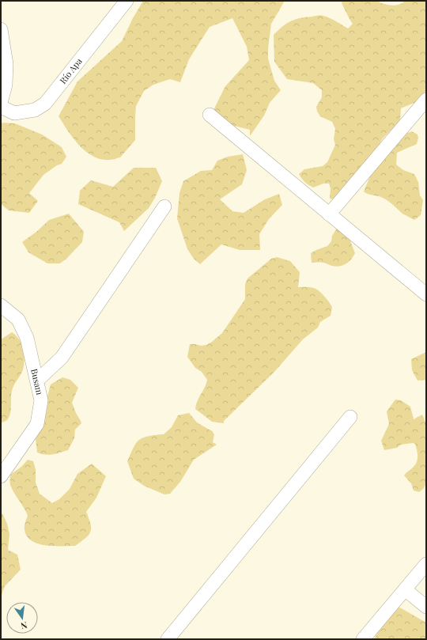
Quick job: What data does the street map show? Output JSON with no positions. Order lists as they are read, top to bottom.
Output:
{
  "streets": {
    "street": ["Río Apa", "Busam"]
  },
  "north": "bottom"
}
